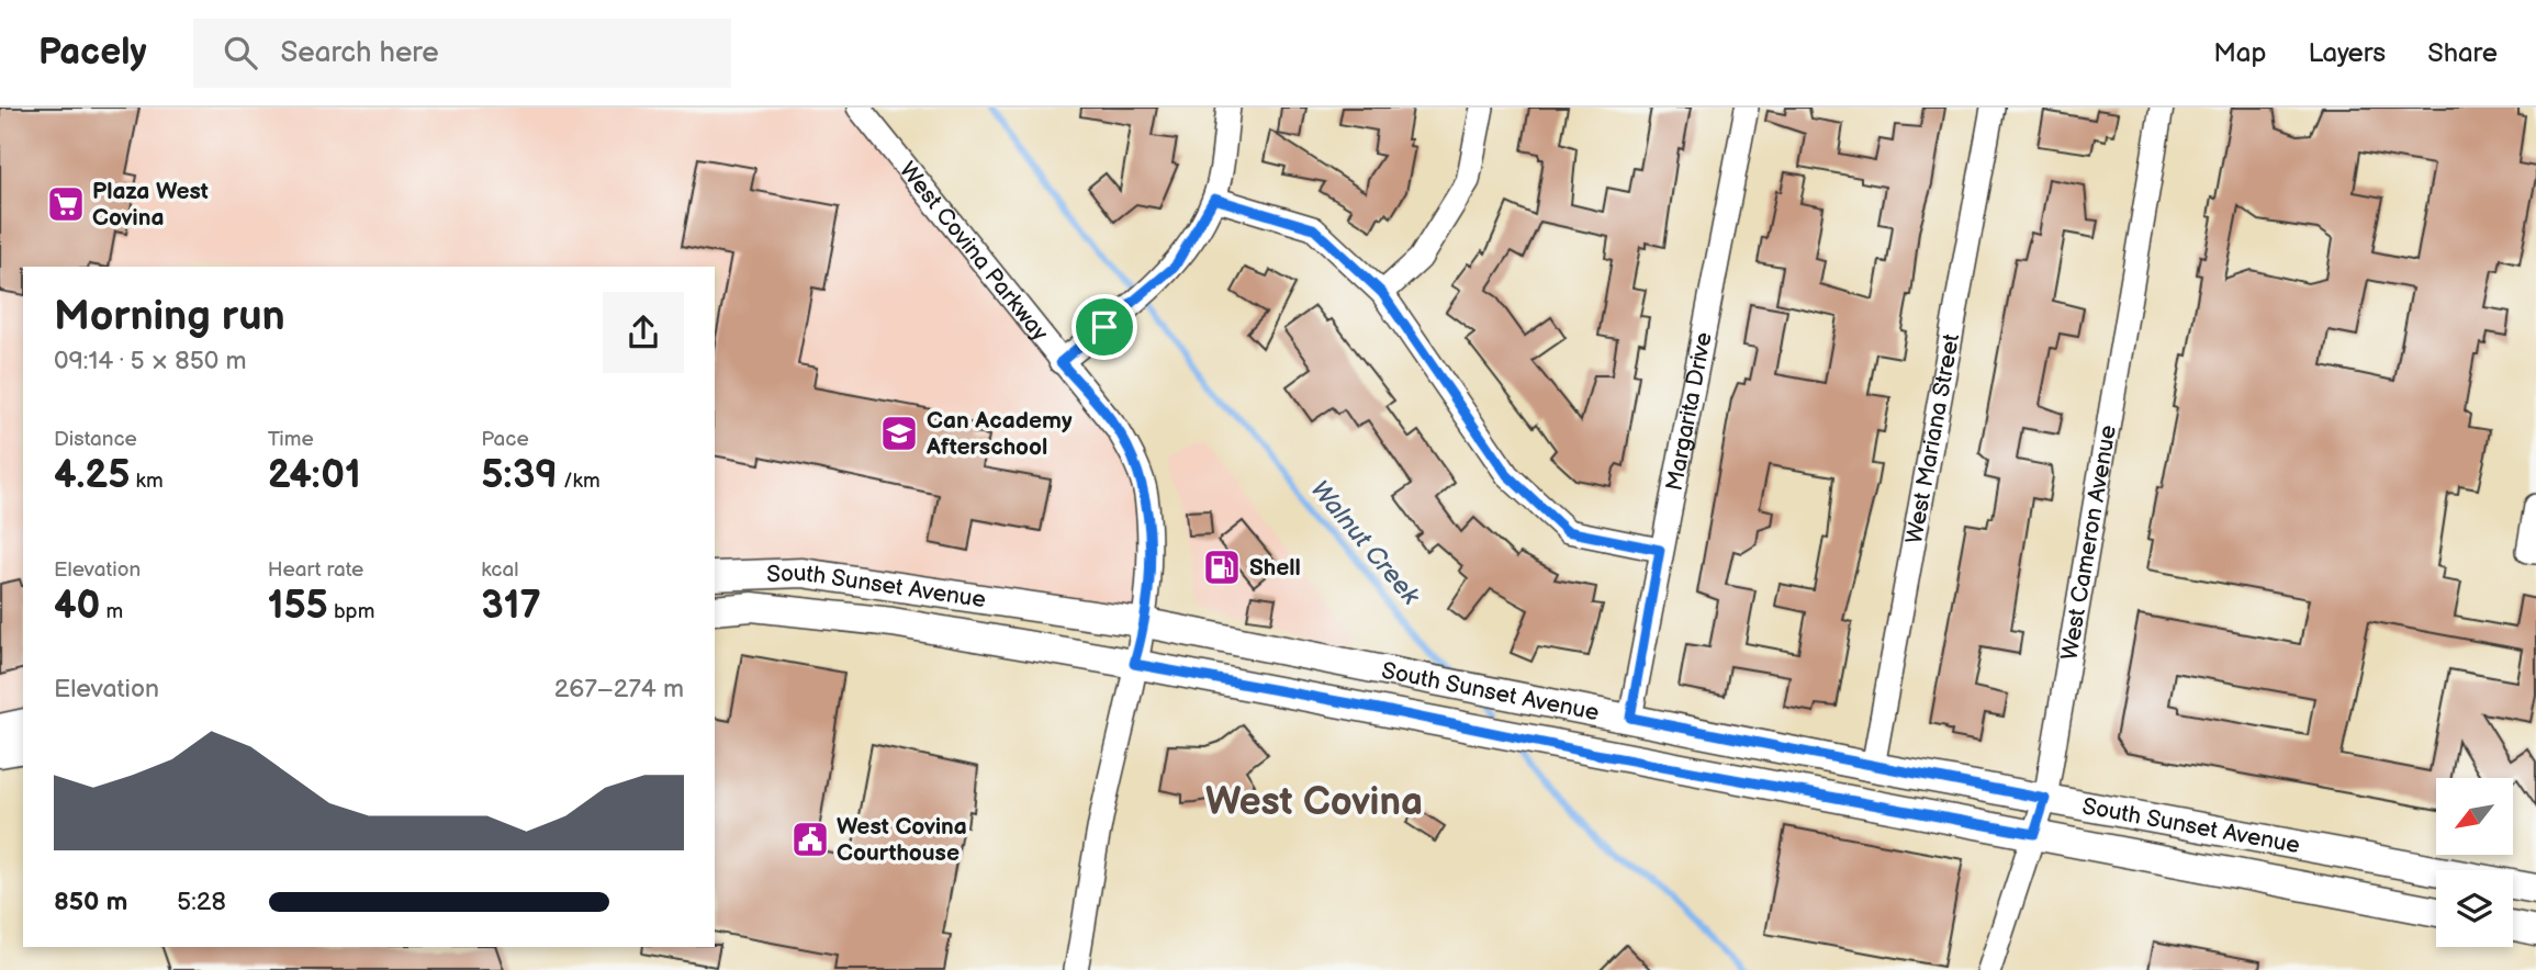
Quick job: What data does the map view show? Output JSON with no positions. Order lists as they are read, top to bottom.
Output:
{
  "streets": {
    "main road": ["South Sunset Avenue"],
    "street": [
      "West Covina Parkway",
      "Margarita Drive",
      "West Mariana Street",
      "West Cameron Avenue"
    ]
  },
  "crossings": [
    ["West Covina Parkway", "South Sunset Avenue"],
    ["Margarita Drive", "South Sunset Avenue"],
    ["West Mariana Street", "South Sunset Avenue"],
    ["West Cameron Avenue", "South Sunset Avenue"]
  ],
  "districts": ["West Covina"],
  "water": ["Walnut Creek"],
  "places": {
    "supermarket": ["Plaza West Covina"],
    "school or university": ["Can Academy Afterschool"],
    "fuel station": ["Shell"],
    "public building": ["West Covina Courthouse"]
  },
  "north": "bottom left",
  "page": {
    "header": "Pacely",
    "search": "Search here",
    "nav": ["Map", "Layers", "Share"],
    "heading": ["Morning run", "09:14 · 5 × 850 m"],
    "stats": [
      ["Distance", "4.25 km"],
      ["Time", "24:01"],
      ["Pace", "5:39 /km"],
      ["Elevation", "40 m"],
      ["Heart rate", "155 bpm"],
      ["kcal", "317"]
    ],
    "chart": ["Elevation", "267–274 m"],
    "list": [
      {
        "name": "850 m",
        "note": "5:28"
      }
    ]
  }
}
